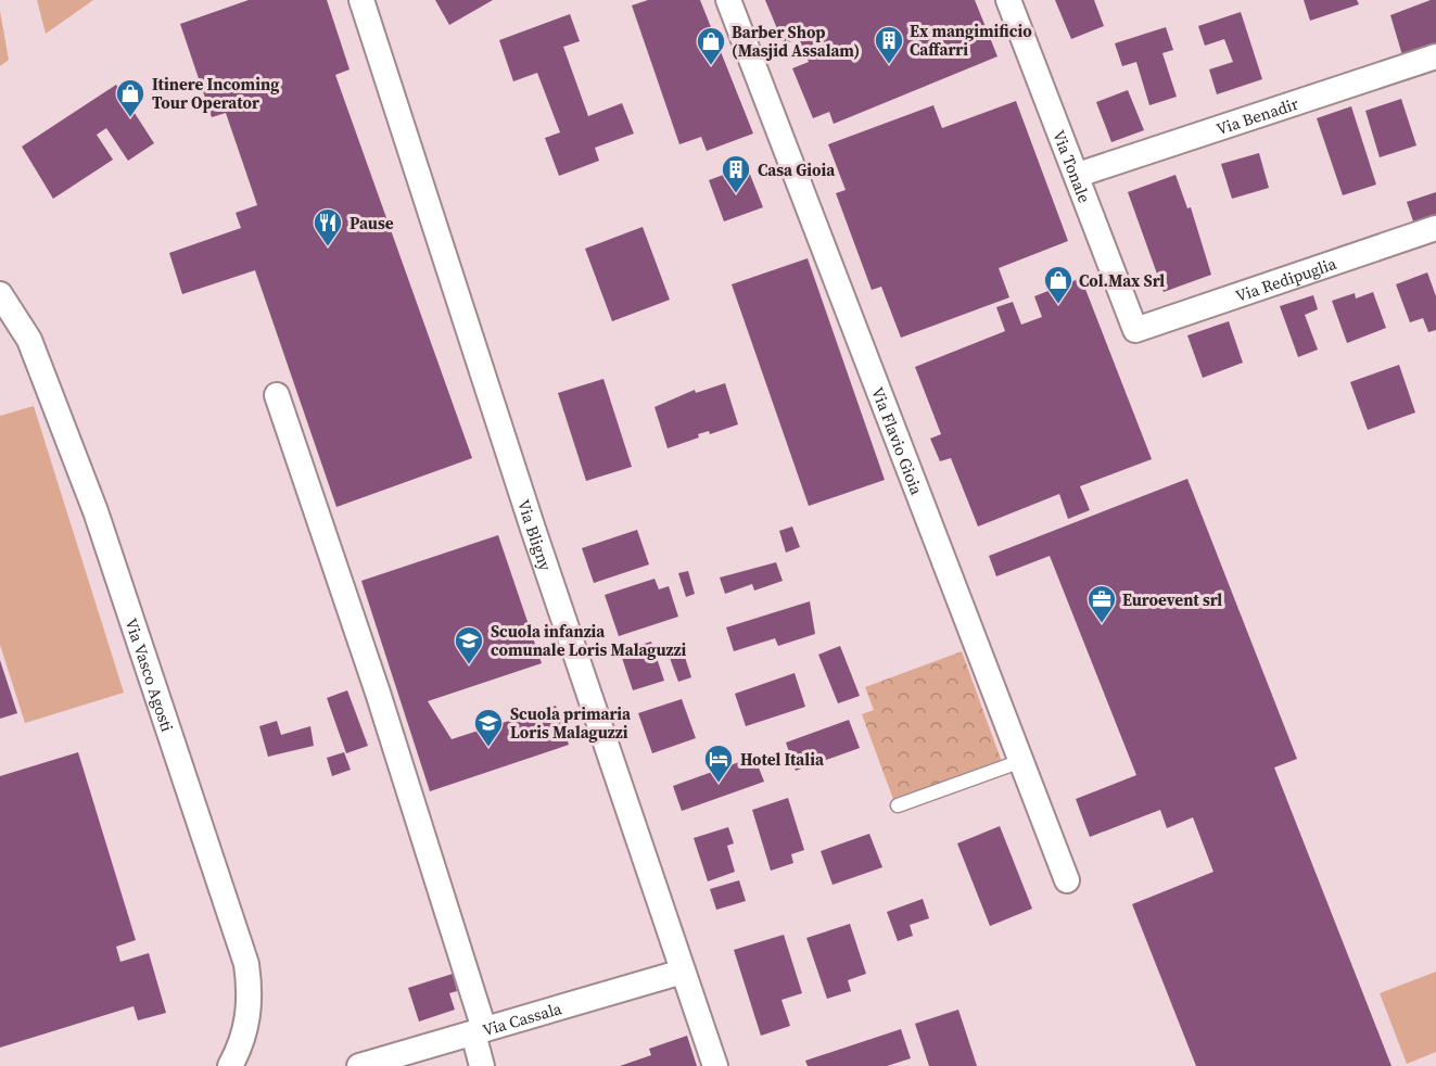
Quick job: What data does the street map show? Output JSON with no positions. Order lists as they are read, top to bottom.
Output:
{
  "streets": {
    "street": [
      "Via Benadir",
      "Via Tonale",
      "Via Redipuglia",
      "Via Flavio Gioia",
      "Via Bligny",
      "Via Vasco Agosti",
      "Via Cassala"
    ]
  },
  "crossings": [
    ["Via Benadir", "Via Tonale"],
    ["Via Tonale", "Via Redipuglia"],
    ["Via Bligny", "Via Cassala"]
  ],
  "places": {
    "building": ["Ex mangimificio Caffarri", "Casa Gioia"],
    "shop": ["Barber Shop (Masjid Assalam)", "Itinere Incoming Tour Operator", "Col.Max Srl"],
    "restaurant": ["Pause"],
    "office": ["Euroevent srl"],
    "school or university": ["Scuola infanzia comunale Loris Malaguzzi", "Scuola primaria Loris Malaguzzi"],
    "hotel": ["Hotel Italia"]
  }
}
